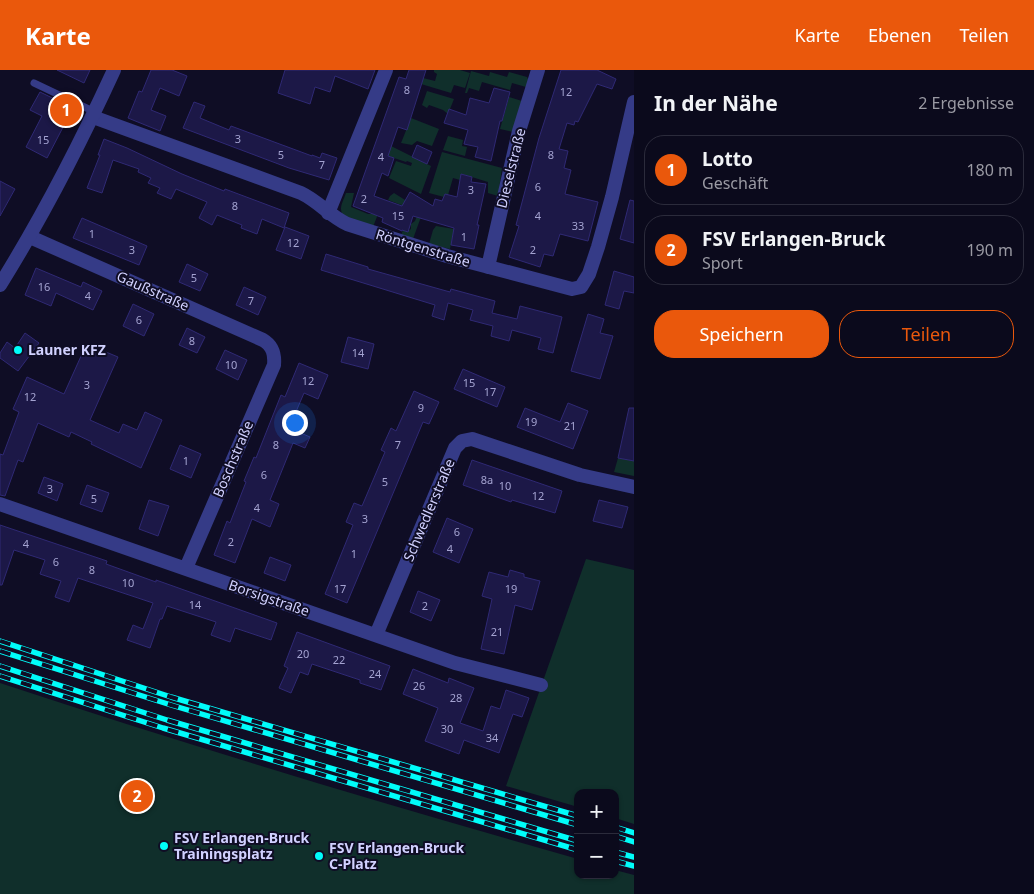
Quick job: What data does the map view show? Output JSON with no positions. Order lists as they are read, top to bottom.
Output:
{
  "streets": {
    "street": [
      "Dieselstraße",
      "Röntgenstraße",
      "Gaußstraße",
      "Boschstraße",
      "Schwedlerstraße",
      "Borsigstraße"
    ]
  },
  "crossings": [
    ["Dieselstraße", "Röntgenstraße"],
    ["Gaußstraße", "Boschstraße"],
    ["Boschstraße", "Borsigstraße"],
    ["Schwedlerstraße", "Borsigstraße"]
  ],
  "places": ["Launer KFZ", "FSV Erlangen-Bruck Trainingsplatz", "FSV Erlangen-Bruck C-Platz"],
  "house_numbers": [
    "8",
    "12",
    "3",
    "15",
    "5",
    "8",
    "4",
    "7",
    "6",
    "3",
    "2",
    "8",
    "15",
    "4",
    "33",
    "1",
    "1",
    "12",
    "3",
    "2",
    "5",
    "16",
    "4",
    "7",
    "6",
    "8",
    "14",
    "10",
    "12",
    "15",
    "3",
    "17",
    "12",
    "9",
    "19",
    "21",
    "8",
    "7",
    "1",
    "6",
    "8a",
    "5",
    "10",
    "3",
    "12",
    "5",
    "4",
    "3",
    "6",
    "2",
    "4",
    "4",
    "1",
    "6",
    "8",
    "10",
    "17",
    "19",
    "14",
    "2",
    "21",
    "20",
    "22",
    "24",
    "26",
    "28",
    "30",
    "34"
  ],
  "page": {
    "header": "Karte",
    "nav": ["Karte", "Ebenen", "Teilen"],
    "heading": ["In der Nähe", "2 Ergebnisse"],
    "pins": ["1", "2"],
    "list": [
      {
        "mark": "1",
        "name": "Lotto",
        "note": "Geschäft",
        "value": "180 m"
      },
      {
        "mark": "2",
        "name": "FSV Erlangen-Bruck",
        "note": "Sport",
        "value": "190 m"
      }
    ],
    "buttons": ["Speichern", "Teilen"],
    "map_buttons": ["+", "−"]
  }
}
